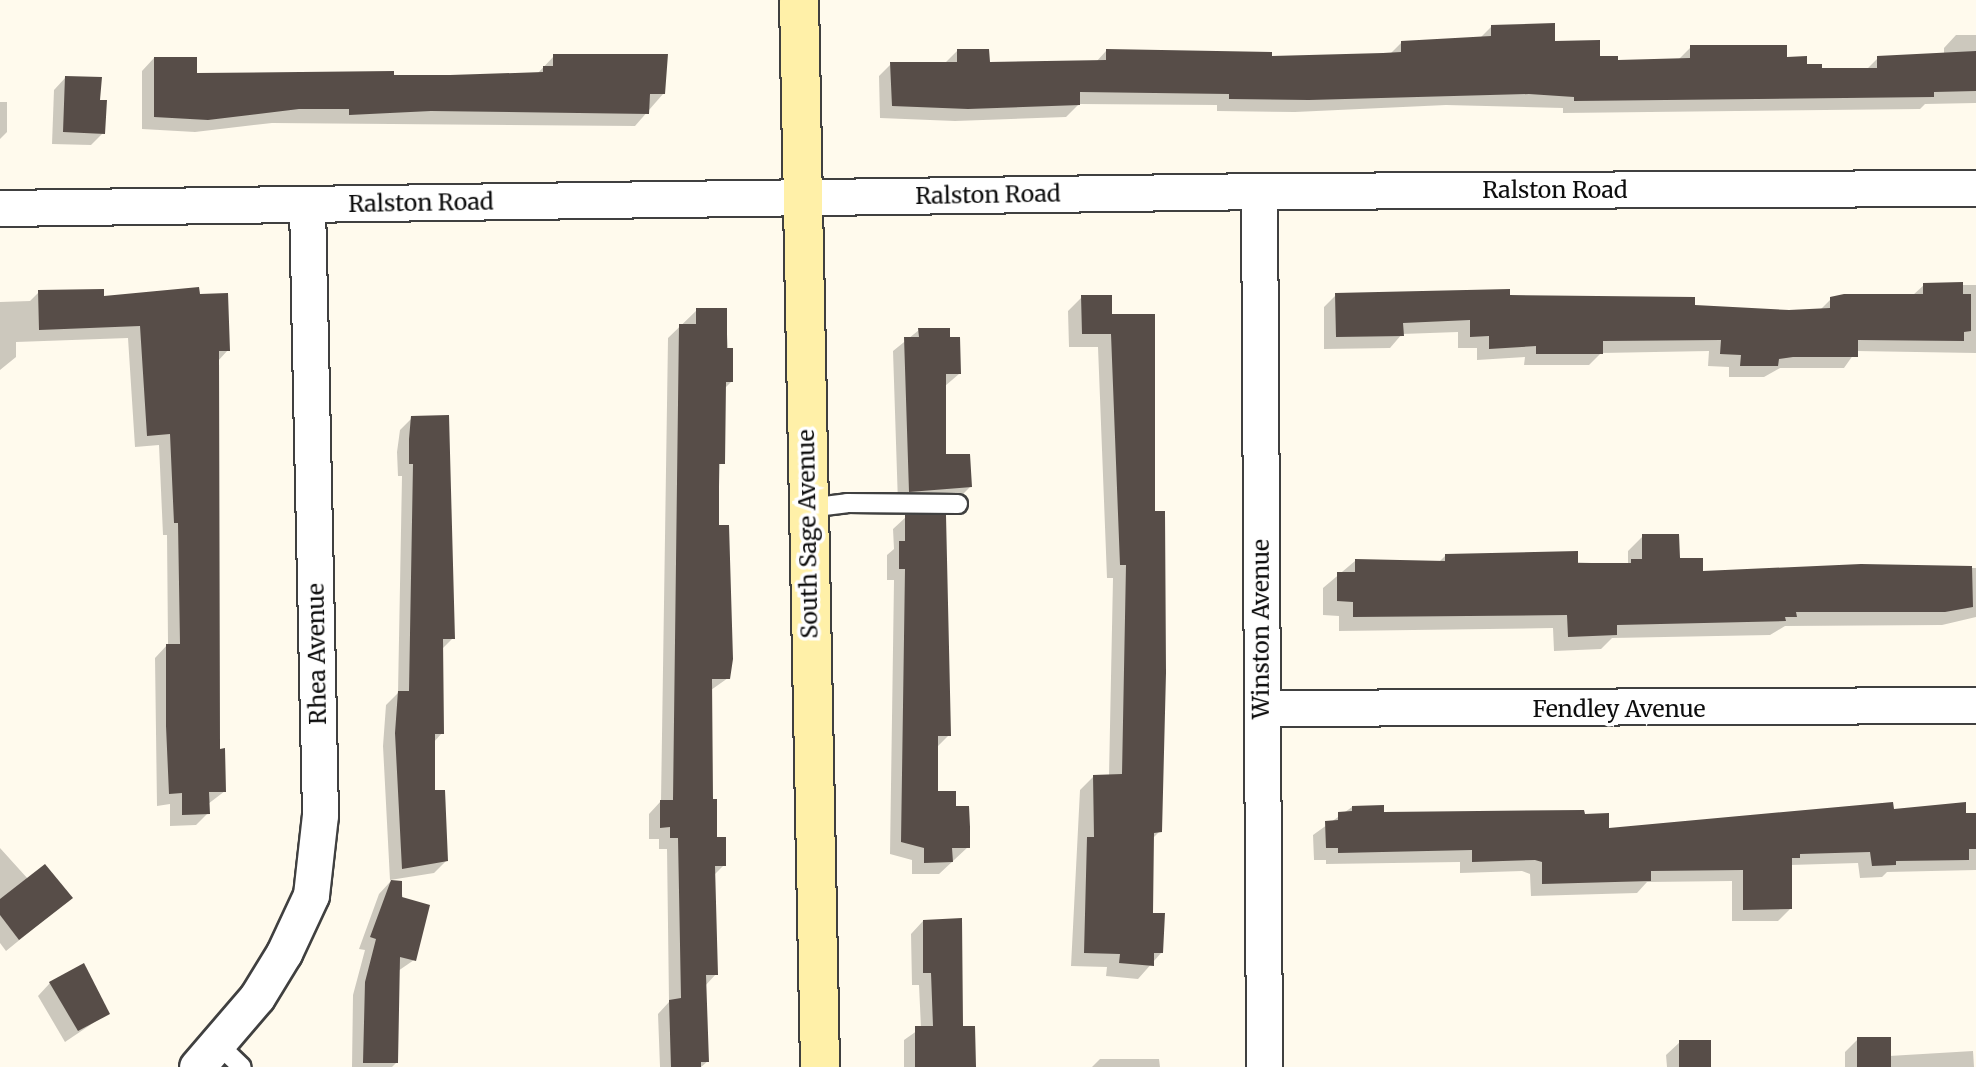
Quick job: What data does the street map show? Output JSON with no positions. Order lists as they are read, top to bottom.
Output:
{
  "streets": {
    "street": [
      "Ralston Road",
      "South Sage Avenue",
      "Winston Avenue",
      "Rhea Avenue",
      "Fendley Avenue"
    ]
  },
  "crossings": [
    ["Ralston Road", "South Sage Avenue"],
    ["Ralston Road", "Winston Avenue"],
    ["Ralston Road", "Rhea Avenue"],
    ["Winston Avenue", "Fendley Avenue"]
  ]
}
